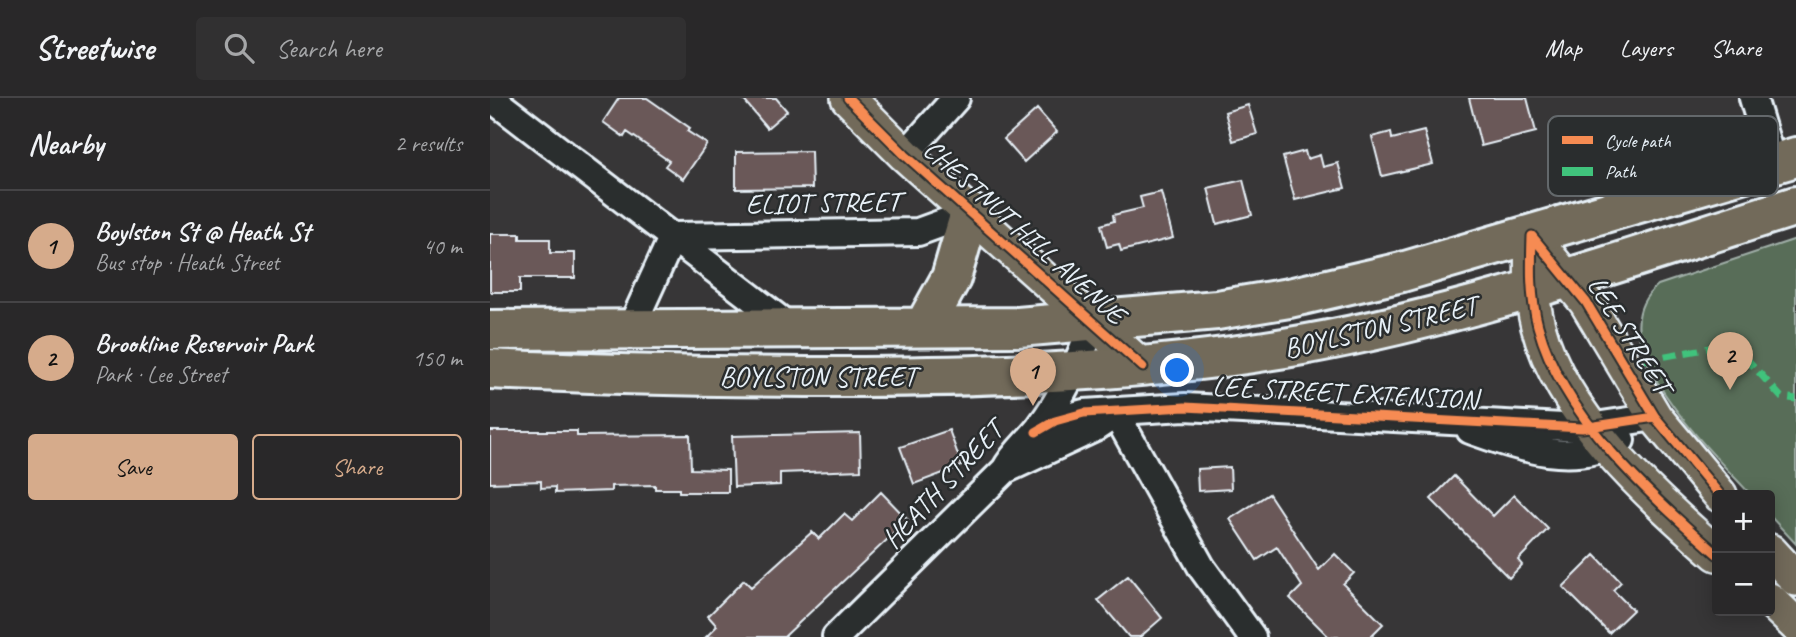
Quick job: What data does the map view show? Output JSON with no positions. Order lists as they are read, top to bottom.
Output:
{
  "streets": {
    "highway": ["BOYLSTON STREET"],
    "main road": ["CHESTNUT HILL AVENUE", "LEE STREET"],
    "street": ["ELIOT STREET", "LEE STREET EXTENSION", "HEATH STREET"]
  },
  "crossings": [
    ["ELIOT STREET", "CHESTNUT HILL AVENUE"],
    ["CHESTNUT HILL AVENUE", "BOYLSTON STREET"],
    ["CHESTNUT HILL AVENUE", "HEATH STREET"],
    ["BOYLSTON STREET", "LEE STREET"],
    ["BOYLSTON STREET", "HEATH STREET"],
    ["LEE STREET", "LEE STREET EXTENSION"],
    ["LEE STREET EXTENSION", "HEATH STREET"]
  ],
  "legend": ["Cycle path", "Path"],
  "page": {
    "header": "Streetwise",
    "search": "Search here",
    "nav": ["Map", "Layers", "Share"],
    "heading": ["Nearby", "2 results"],
    "list": [
      {
        "mark": "1",
        "name": "Boylston St @ Heath St",
        "note": "Bus stop · Heath Street",
        "value": "40 m"
      },
      {
        "mark": "2",
        "name": "Brookline Reservoir Park",
        "note": "Park · Lee Street",
        "value": "150 m"
      }
    ],
    "pins": ["2", "1"],
    "buttons": ["Save", "Share"],
    "map_buttons": ["+", "−"]
  }
}
